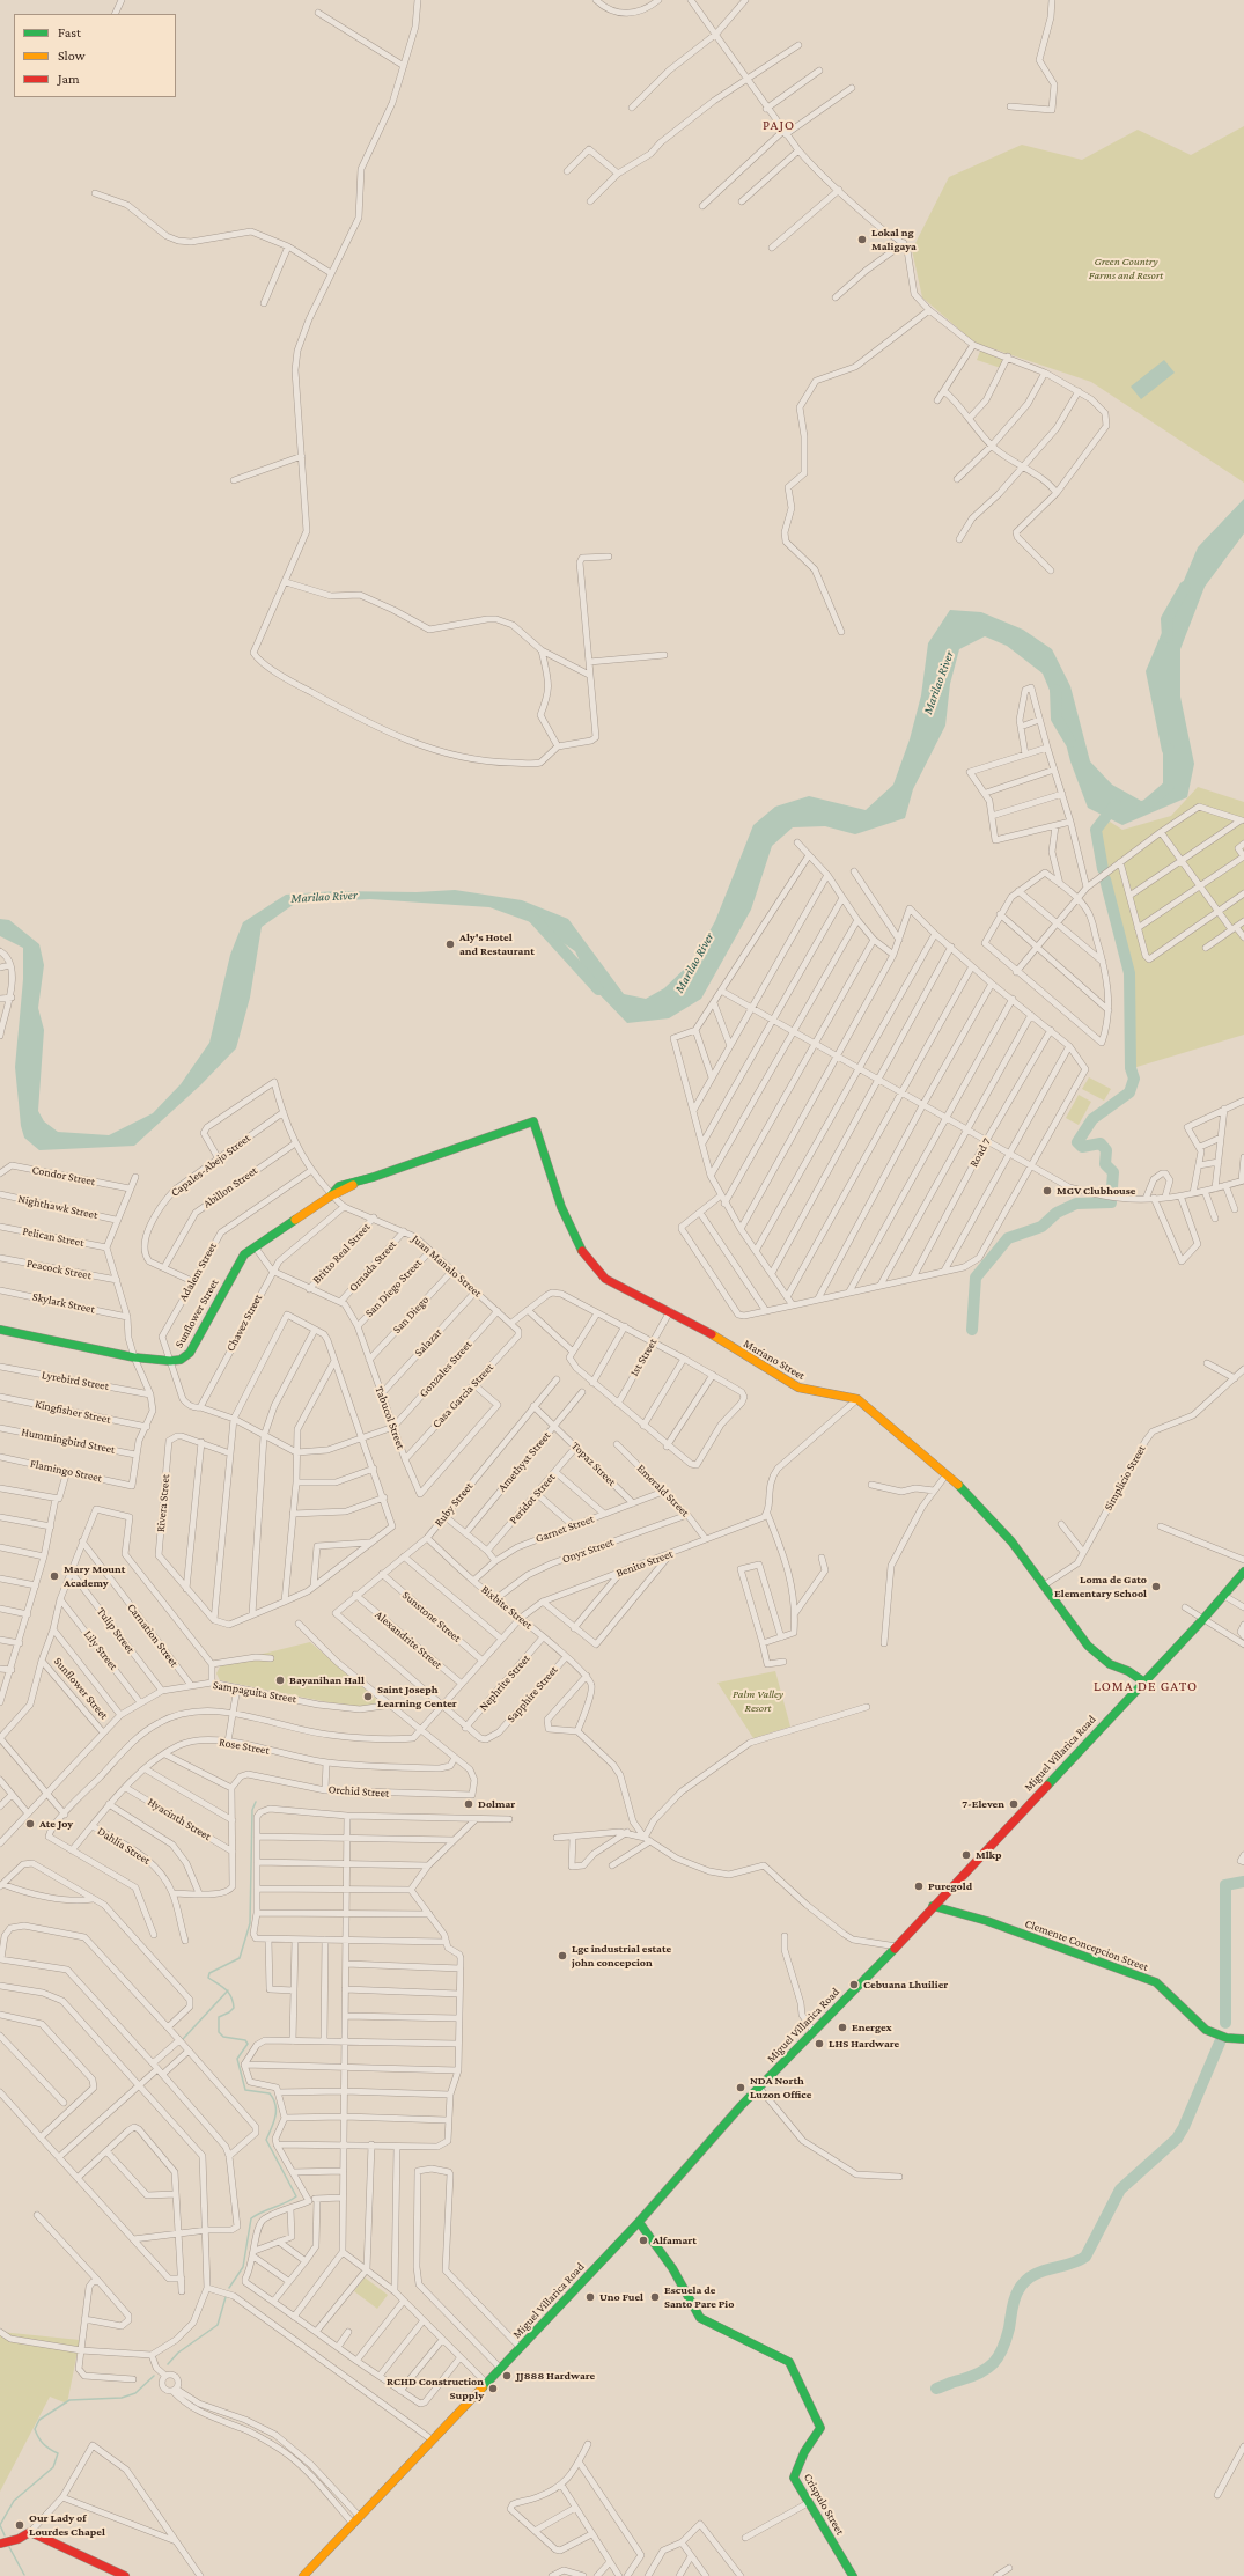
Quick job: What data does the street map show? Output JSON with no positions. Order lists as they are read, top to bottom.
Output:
{
  "streets": {
    "main road": [
      "Sunflower Street",
      "Mariano Street",
      "Miguel Villarica Road",
      "Clemente Concepcion Street",
      "Crispulo Street"
    ],
    "street": [
      "Road 7",
      "Capales-Abejo Street",
      "Condor Street",
      "Abillon Street",
      "Nighthawk Street",
      "Pelican Street",
      "Britto Real Street",
      "Ornada Street",
      "Juan Manalo Street",
      "Peacock Street",
      "Adalem Street",
      "San Diego Street",
      "Skylark Street",
      "San Diego",
      "Chavez Street",
      "Salazar",
      "1st Street",
      "Gonzales Street",
      "Lyrebird Street",
      "Casa Garcia Street",
      "Kingfisher Street",
      "Tabucol Street",
      "Hummingbird Street",
      "Amethyst Street",
      "Topaz Street",
      "Flamingo Street",
      "Simplicio Street",
      "Emerald Street",
      "Peridot Street",
      "Rivera Street",
      "Ruby Street",
      "Garnet Street",
      "Onyx Street",
      "Benito Street",
      "Bixbite Street",
      "Sunstone Street",
      "Tulip Street",
      "Carnation Street",
      "Alexandrite Street",
      "Lily Street",
      "Nephrite Street",
      "Sampaguita Street",
      "Sapphire Street",
      "Rose Street",
      "Orchid Street",
      "Hyacinth Street",
      "Dahlia Street"
    ]
  },
  "crossings": [
    ["Capales-Abejo Street", "Abillon Street"],
    ["Capales-Abejo Street", "Juan Manalo Street"],
    ["Capales-Abejo Street", "Adalem Street"],
    ["Abillon Street", "Juan Manalo Street"],
    ["Britto Real Street", "Juan Manalo Street"],
    ["Ornada Street", "Juan Manalo Street"],
    ["Ornada Street", "Tabucol Street"],
    ["Juan Manalo Street", "Adalem Street"],
    ["Juan Manalo Street", "San Diego Street"],
    ["Juan Manalo Street", "Sunflower Street"],
    ["Juan Manalo Street", "San Diego"],
    ["Juan Manalo Street", "Chavez Street"],
    ["Juan Manalo Street", "Salazar"],
    ["Juan Manalo Street", "Gonzales Street"],
    ["Juan Manalo Street", "Casa Garcia Street"],
    ["Adalem Street", "Sunflower Street"],
    ["San Diego Street", "Tabucol Street"],
    ["Sunflower Street", "Mariano Street"],
    ["Sunflower Street", "Sampaguita Street"],
    ["San Diego", "Tabucol Street"],
    ["Salazar", "Tabucol Street"],
    ["1st Street", "Mariano Street"],
    ["Mariano Street", "Simplicio Street"],
    ["Mariano Street", "Miguel Villarica Road"],
    ["Gonzales Street", "Tabucol Street"],
    ["Casa Garcia Street", "Tabucol Street"],
    ["Hummingbird Street", "Flamingo Street"],
    ["Amethyst Street", "Topaz Street"],
    ["Topaz Street", "Peridot Street"],
    ["Topaz Street", "Ruby Street"],
    ["Topaz Street", "Garnet Street"],
    ["Emerald Street", "Garnet Street"],
    ["Emerald Street", "Onyx Street"],
    ["Emerald Street", "Benito Street"],
    ["Ruby Street", "Benito Street"],
    ["Ruby Street", "Bixbite Street"],
    ["Ruby Street", "Sunstone Street"],
    ["Ruby Street", "Alexandrite Street"],
    ["Garnet Street", "Bixbite Street"],
    ["Onyx Street", "Bixbite Street"],
    ["Benito Street", "Bixbite Street"],
    ["Benito Street", "Sunstone Street"],
    ["Benito Street", "Alexandrite Street"],
    ["Bixbite Street", "Nephrite Street"],
    ["Bixbite Street", "Sapphire Street"],
    ["Tulip Street", "Sampaguita Street"],
    ["Carnation Street", "Sampaguita Street"],
    ["Lily Street", "Sampaguita Street"],
    ["Nephrite Street", "Sapphire Street"],
    ["Rose Street", "Orchid Street"],
    ["Rose Street", "Hyacinth Street"],
    ["Rose Street", "Dahlia Street"],
    ["Miguel Villarica Road", "Clemente Concepcion Street"],
    ["Miguel Villarica Road", "Crispulo Street"]
  ],
  "districts": ["PAJO", "LOMA DE GATO"],
  "water": ["Marilao River"],
  "parks": ["Green Country Farms and Resort", "Palm Valley Resort"],
  "places": [
    "Lokal ng Maligaya",
    "Aly's Hotel and Restaurant",
    "MGV Clubhouse",
    "Mary Mount Academy",
    "Loma de Gato Elementary School",
    "Bayanihan Hall",
    "Saint Joseph Learning Center",
    "Dolmar",
    "7-Eleven",
    "Ate Joy",
    "Mlkp",
    "Puregold",
    "Lgc industrial estate john concepcion",
    "Cebuana Lhuilier",
    "Energex",
    "LHS Hardware",
    "NDA North Luzon Office",
    "Alfamart",
    "Uno Fuel",
    "Escuela de Santo Pare Pio",
    "JJ888 Hardware",
    "RCHD Construction Supply",
    "Our Lady of Lourdes Chapel"
  ],
  "legend": ["Fast", "Slow", "Jam"]
}
